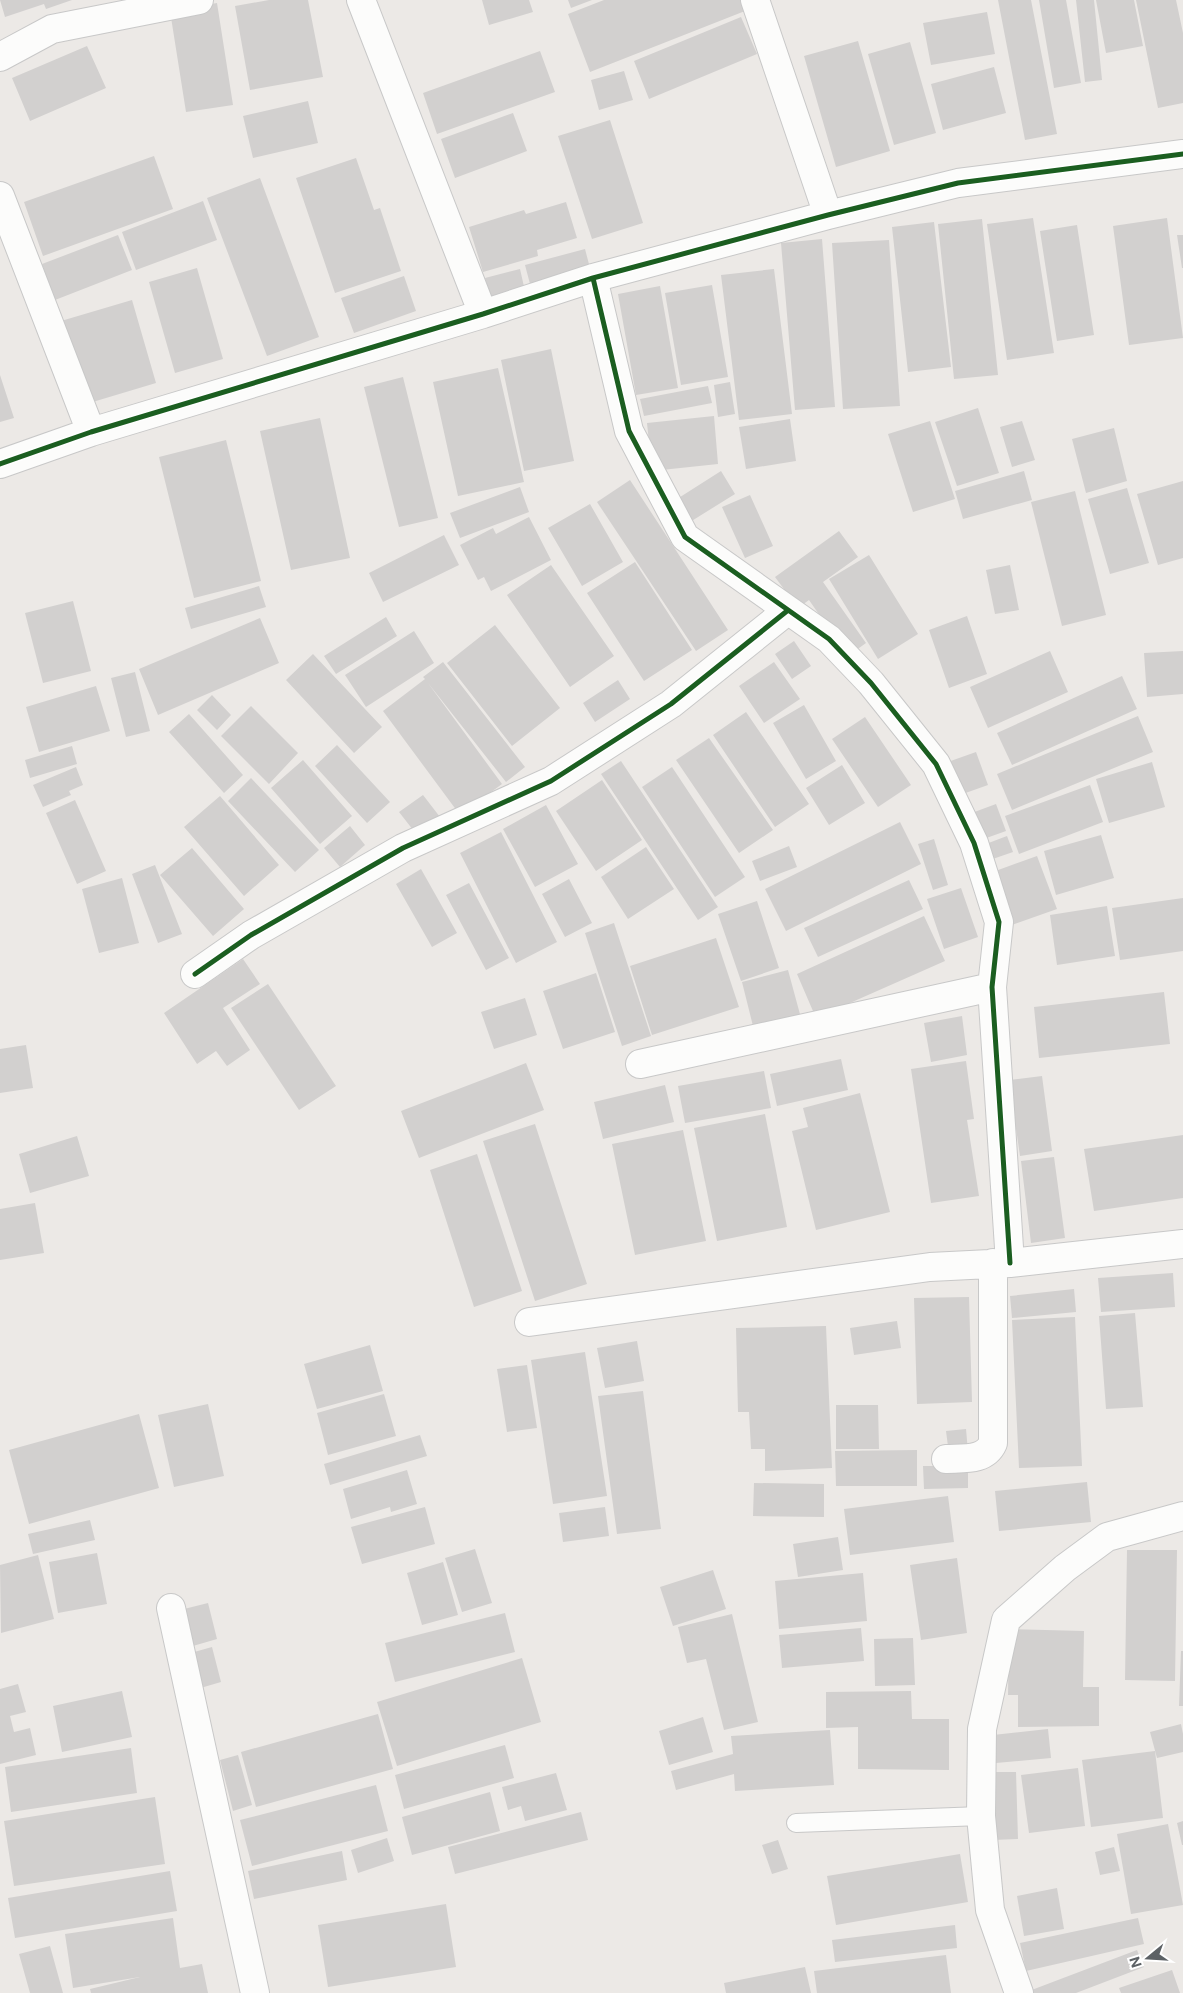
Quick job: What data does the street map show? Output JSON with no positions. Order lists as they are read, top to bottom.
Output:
{
  "north": "left"
}
